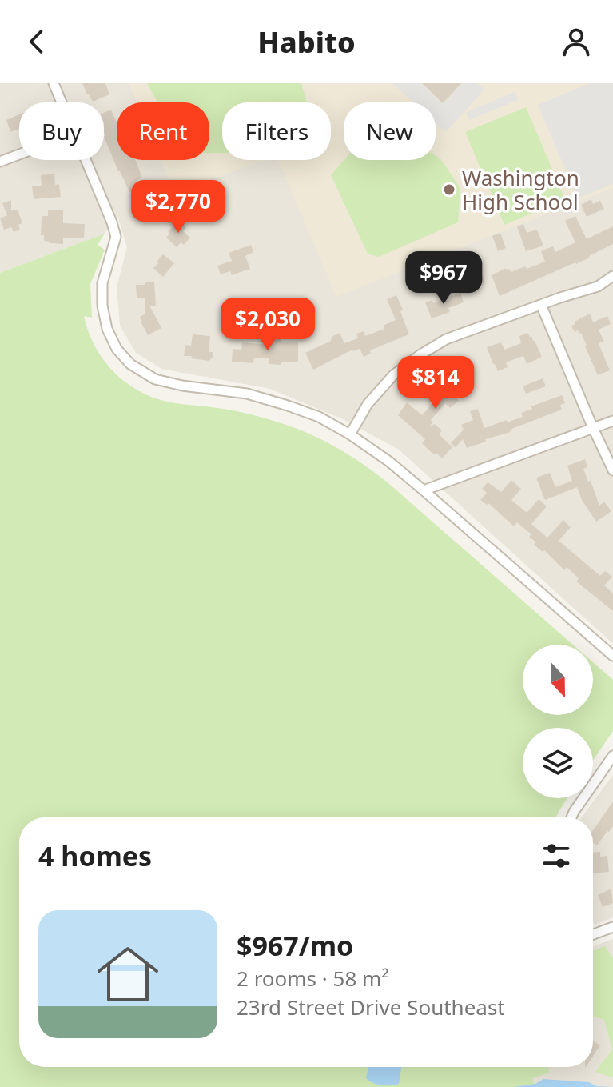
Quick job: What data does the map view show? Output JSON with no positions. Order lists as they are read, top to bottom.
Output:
{
  "places": ["Washington High School"],
  "north": "bottom",
  "page": {
    "header": "Habito",
    "chip": [
      "Buy",
      "Rent",
      "Filters",
      "New"
    ],
    "price": [
      "$2,770",
      "$967",
      "$2,030",
      "$814"
    ],
    "heading": "4 homes",
    "list": [
      {
        "name": "$967/mo",
        "note": "2 rooms · 58 m² · 23rd Street Drive Southeast"
      }
    ]
  }
}
